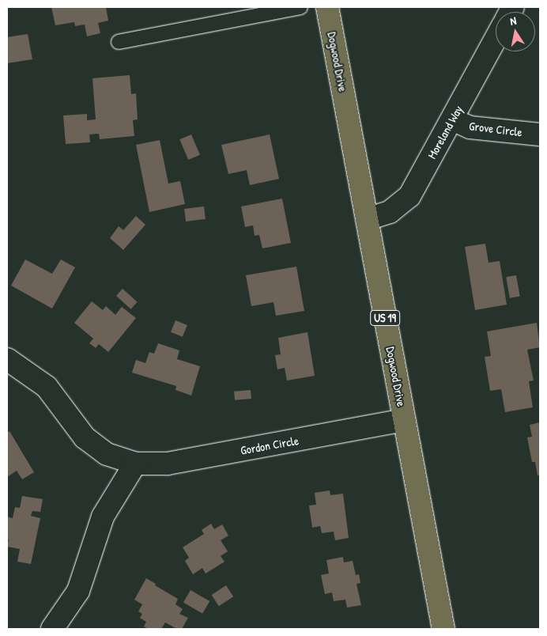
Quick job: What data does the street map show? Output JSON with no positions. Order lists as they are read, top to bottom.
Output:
{
  "streets": {
    "main road": ["Dogwood Drive", "US 19"],
    "street": ["Grove Circle", "Moreland Way", "Gordon Circle"]
  },
  "crossings": [
    ["Dogwood Drive", "Moreland Way"],
    ["Dogwood Drive", "Gordon Circle"],
    ["Grove Circle", "Moreland Way"]
  ],
  "north": "top"
}
